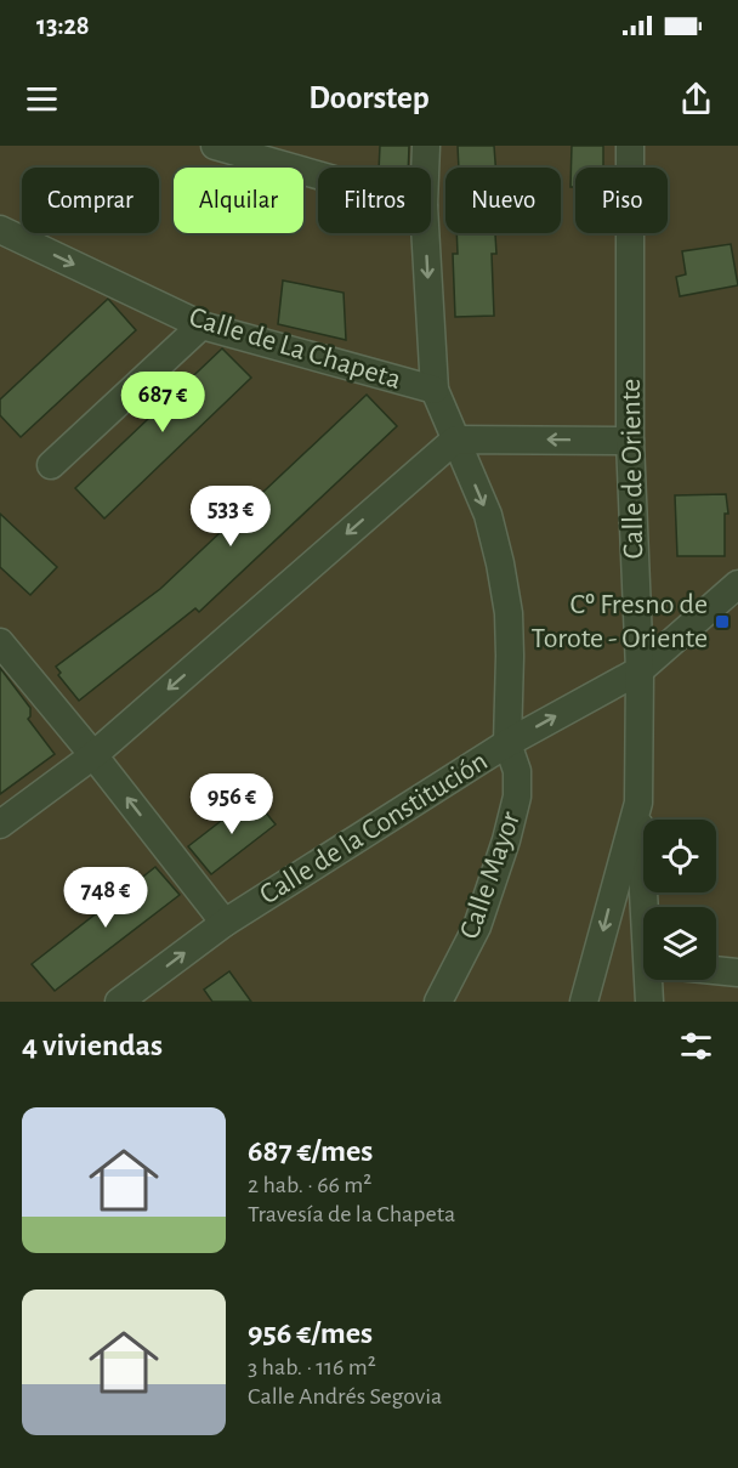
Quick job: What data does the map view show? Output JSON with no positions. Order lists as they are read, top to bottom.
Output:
{
  "streets": {
    "street": [
      "Calle de La Chapeta",
      "Calle de Oriente",
      "Calle de la Constitución",
      "Calle Mayor"
    ]
  },
  "crossings": [
    ["Calle de La Chapeta", "Calle Mayor"],
    ["Calle de Oriente", "Calle de la Constitución"],
    ["Calle de la Constitución", "Calle Mayor"]
  ],
  "one_way": ["Calle de La Chapeta", "Calle Mayor"],
  "places": {
    "transit": ["Cº Fresno de Torote - Oriente"]
  },
  "page": {
    "status": "13:28",
    "header": "Doorstep",
    "chip": [
      "Comprar",
      "Alquilar",
      "Filtros",
      "Nuevo",
      "Piso"
    ],
    "price": [
      "687 €",
      "533 €",
      "956 €",
      "748 €"
    ],
    "heading": "4 viviendas",
    "list": [
      {
        "name": "687 €/mes",
        "note": "2 hab. · 66 m² · Travesía de la Chapeta"
      },
      {
        "name": "956 €/mes",
        "note": "3 hab. · 116 m² · Calle Andrés Segovia"
      }
    ]
  }
}
